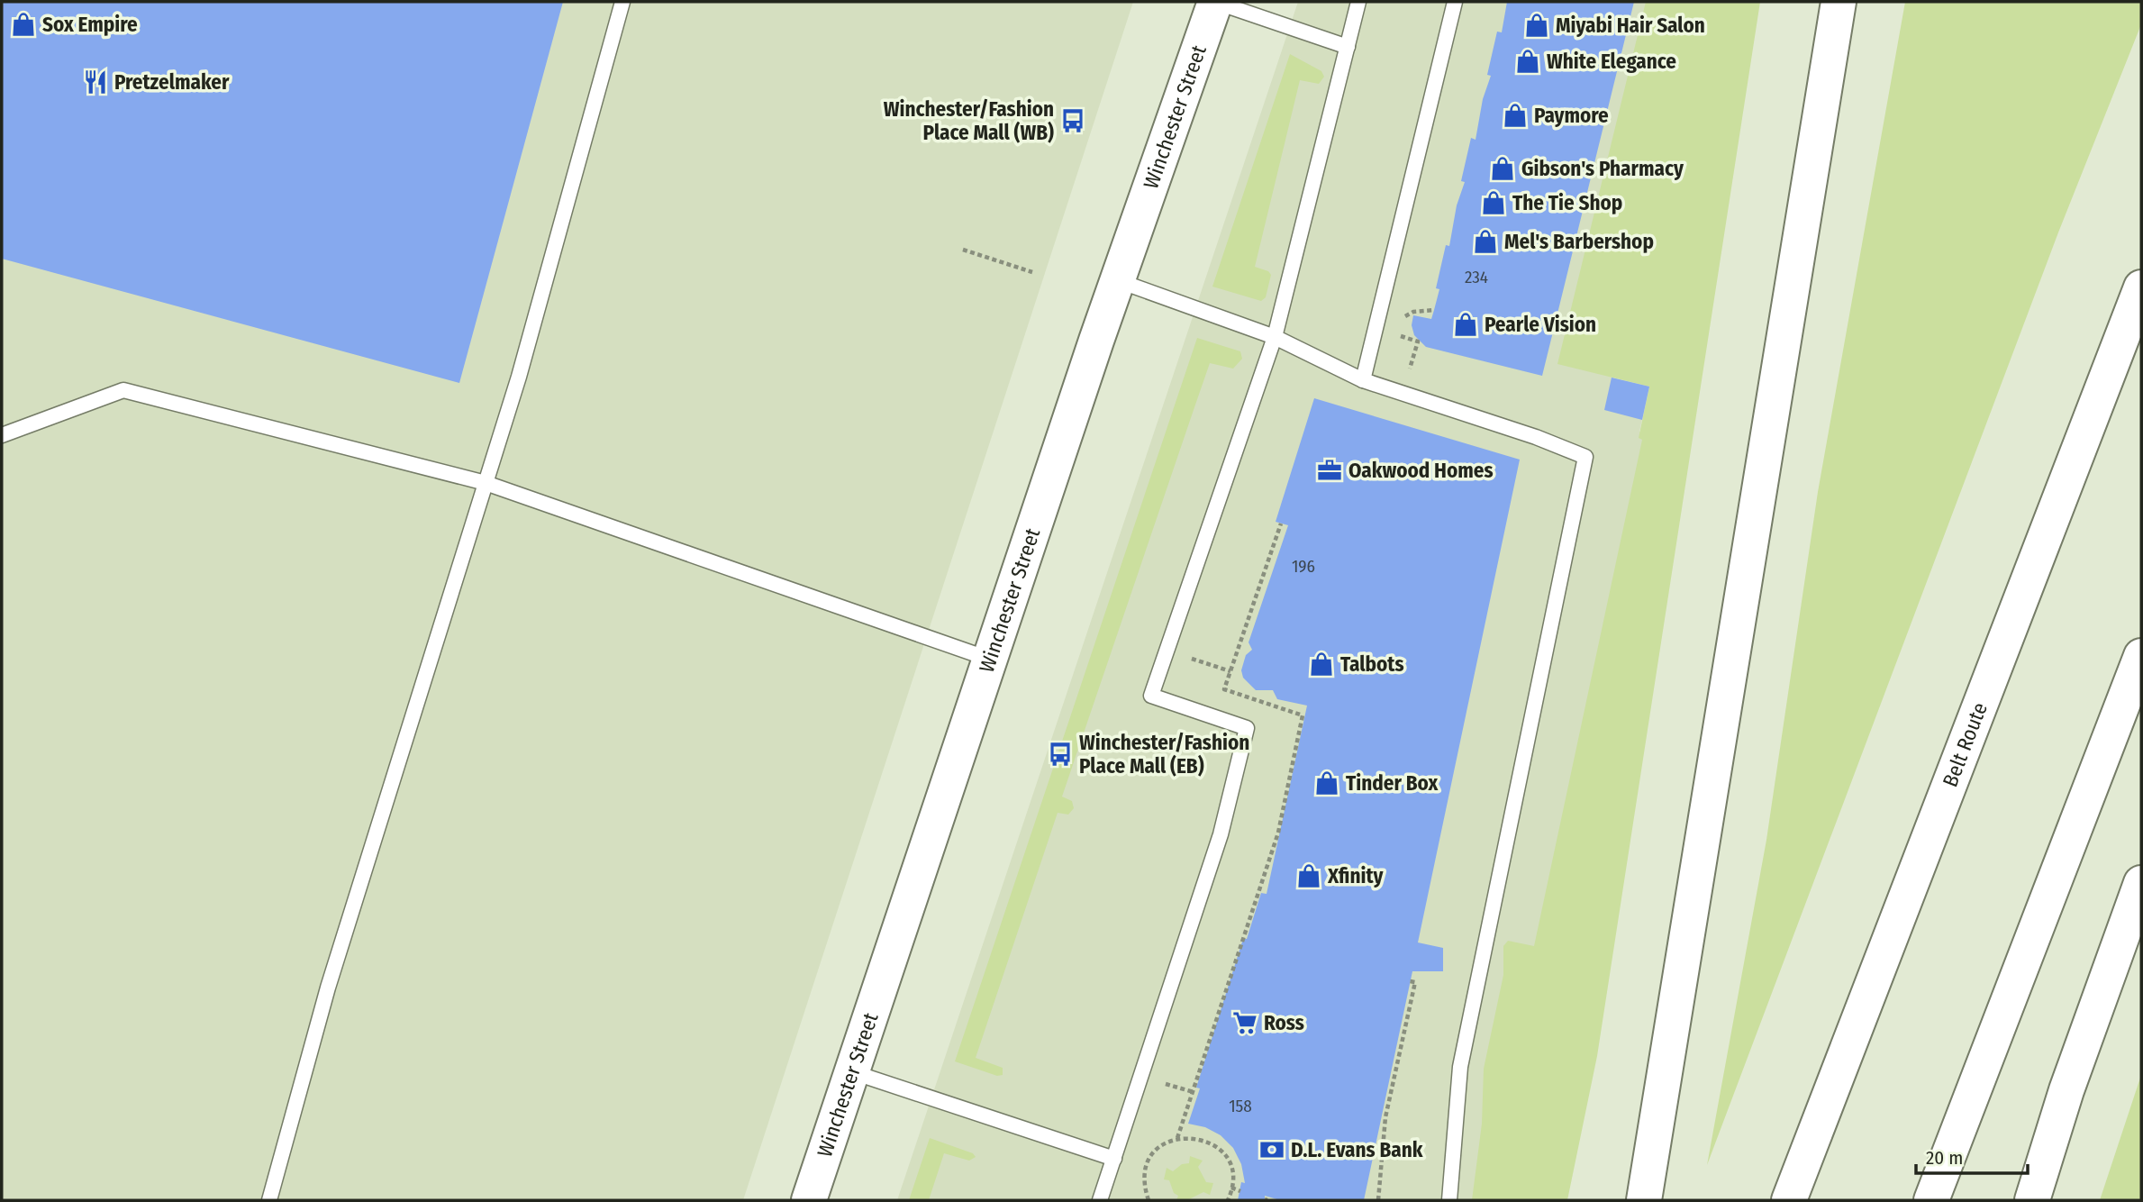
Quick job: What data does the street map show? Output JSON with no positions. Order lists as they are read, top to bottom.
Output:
{
  "streets": {
    "main road": ["Winchester Street", "Belt Route"]
  },
  "places": {
    "shop": [
      "Sox Empire",
      "Miyabi Hair Salon",
      "White Elegance",
      "Paymore",
      "Gibson's Pharmacy",
      "The Tie Shop",
      "Mel's Barbershop",
      "Pearle Vision",
      "Talbots",
      "Tinder Box",
      "Xfinity"
    ],
    "restaurant": ["Pretzelmaker"],
    "bus stop": ["Winchester/Fashion Place Mall (WB)", "Winchester/Fashion Place Mall (EB)"],
    "office": ["Oakwood Homes"],
    "supermarket": ["Ross"],
    "bank": ["D.L. Evans Bank"]
  },
  "house_numbers": ["234", "196", "158"],
  "scale_bar": "20 m"
}
